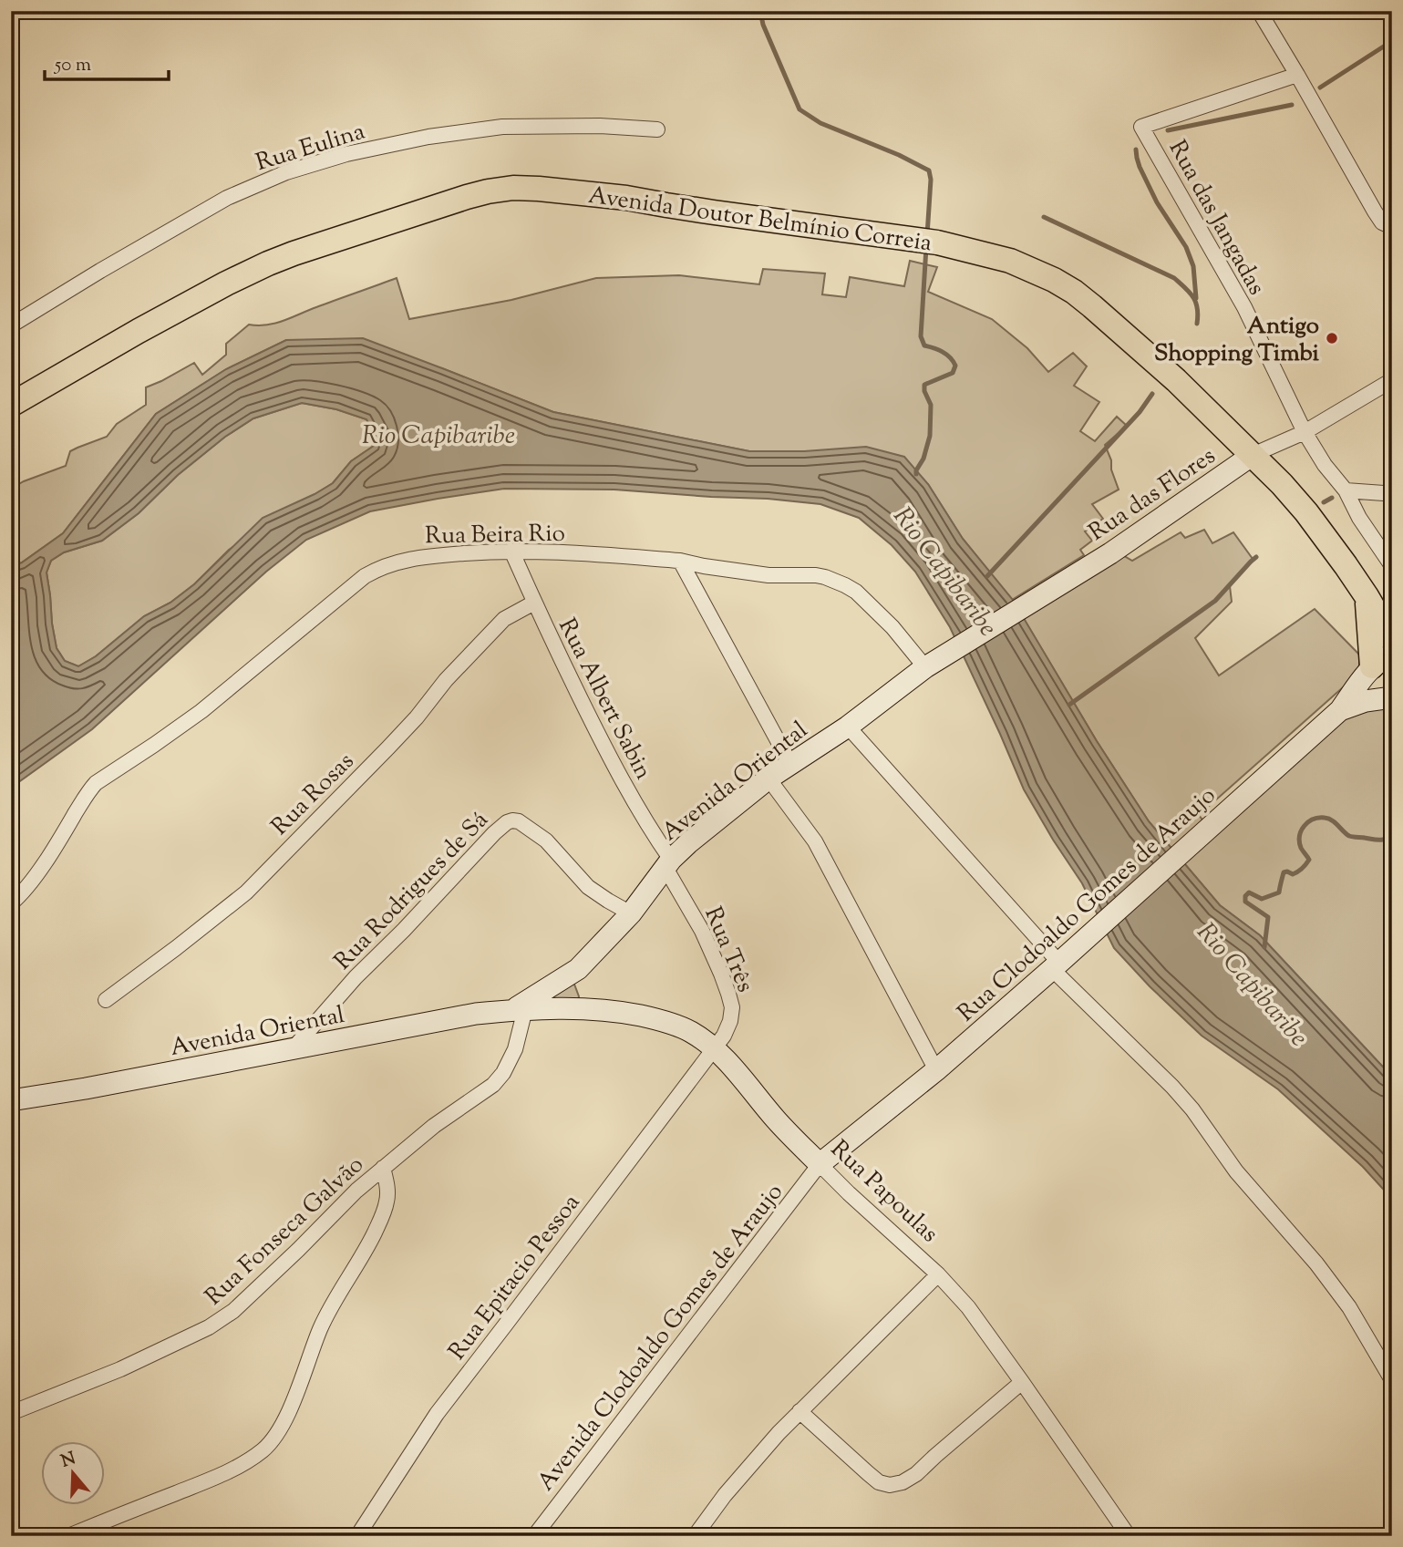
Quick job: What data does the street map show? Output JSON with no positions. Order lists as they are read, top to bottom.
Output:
{
  "streets": {
    "main road": ["Avenida Doutor Belmínio Correia"],
    "street": [
      "Rua Eulina",
      "Rua das Jangadas",
      "Rua das Flores",
      "Rua Beira Rio",
      "Rua Albert Sabin",
      "Avenida Oriental",
      "Rua Rosas",
      "Rua Rodrigues de Sá",
      "Rua Clodoaldo Gomes de Araujo",
      "Rua Três",
      "Rua Papoulas",
      "Rua Fonseca Galvão",
      "Rua Epitacio Pessoa",
      "Avenida Clodoaldo Gomes de Araujo"
    ]
  },
  "crossings": [
    ["Rua das Jangadas", "Rua das Flores"],
    ["Avenida Doutor Belmínio Correia", "Rua das Flores"],
    ["Rua das Flores", "Avenida Oriental"],
    ["Rua Beira Rio", "Rua Albert Sabin"],
    ["Rua Beira Rio", "Avenida Oriental"],
    ["Rua Albert Sabin", "Avenida Oriental"],
    ["Rua Albert Sabin", "Rua Rosas"],
    ["Rua Albert Sabin", "Rua Três"],
    ["Avenida Oriental", "Rua Rodrigues de Sá"],
    ["Avenida Oriental", "Rua Três"],
    ["Avenida Oriental", "Rua Papoulas"],
    ["Avenida Oriental", "Rua Fonseca Galvão"],
    ["Rua Clodoaldo Gomes de Araujo", "Rua Papoulas"],
    ["Rua Clodoaldo Gomes de Araujo", "Avenida Clodoaldo Gomes de Araujo"],
    ["Rua Três", "Rua Papoulas"],
    ["Rua Três", "Rua Epitacio Pessoa"],
    ["Rua Papoulas", "Rua Fonseca Galvão"],
    ["Rua Papoulas", "Rua Epitacio Pessoa"],
    ["Rua Papoulas", "Avenida Clodoaldo Gomes de Araujo"]
  ],
  "water": ["Rio Capibaribe"],
  "places": ["Antigo Shopping Timbi"],
  "scale_bar": "50 m",
  "north": "top"
}
